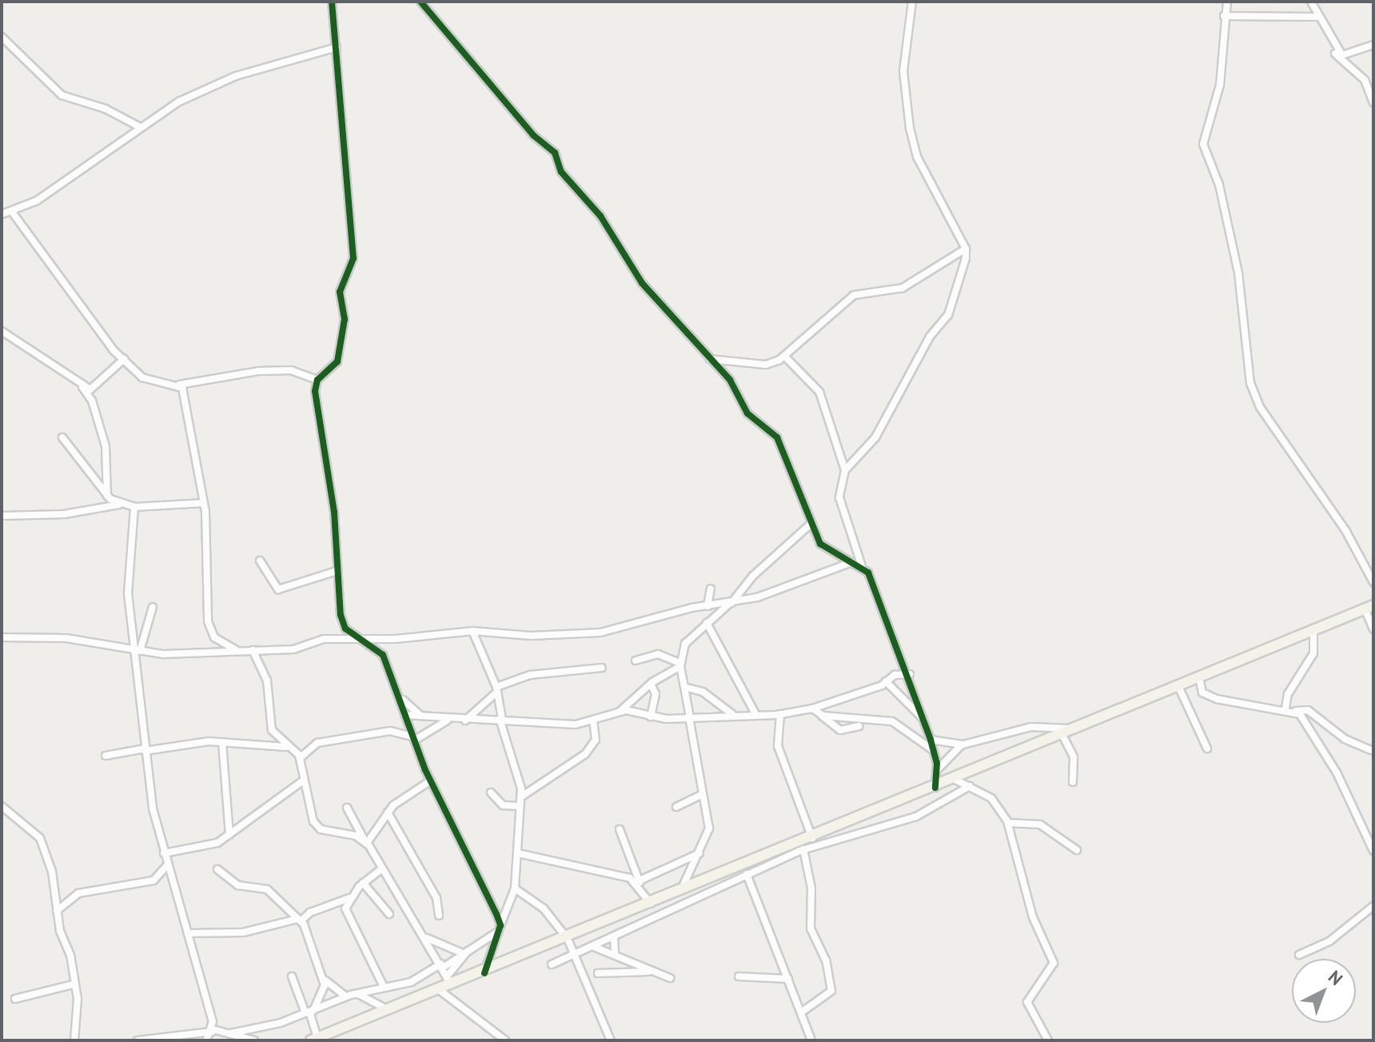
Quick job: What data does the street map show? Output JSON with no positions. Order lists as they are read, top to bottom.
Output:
{
  "north": "top right"
}
